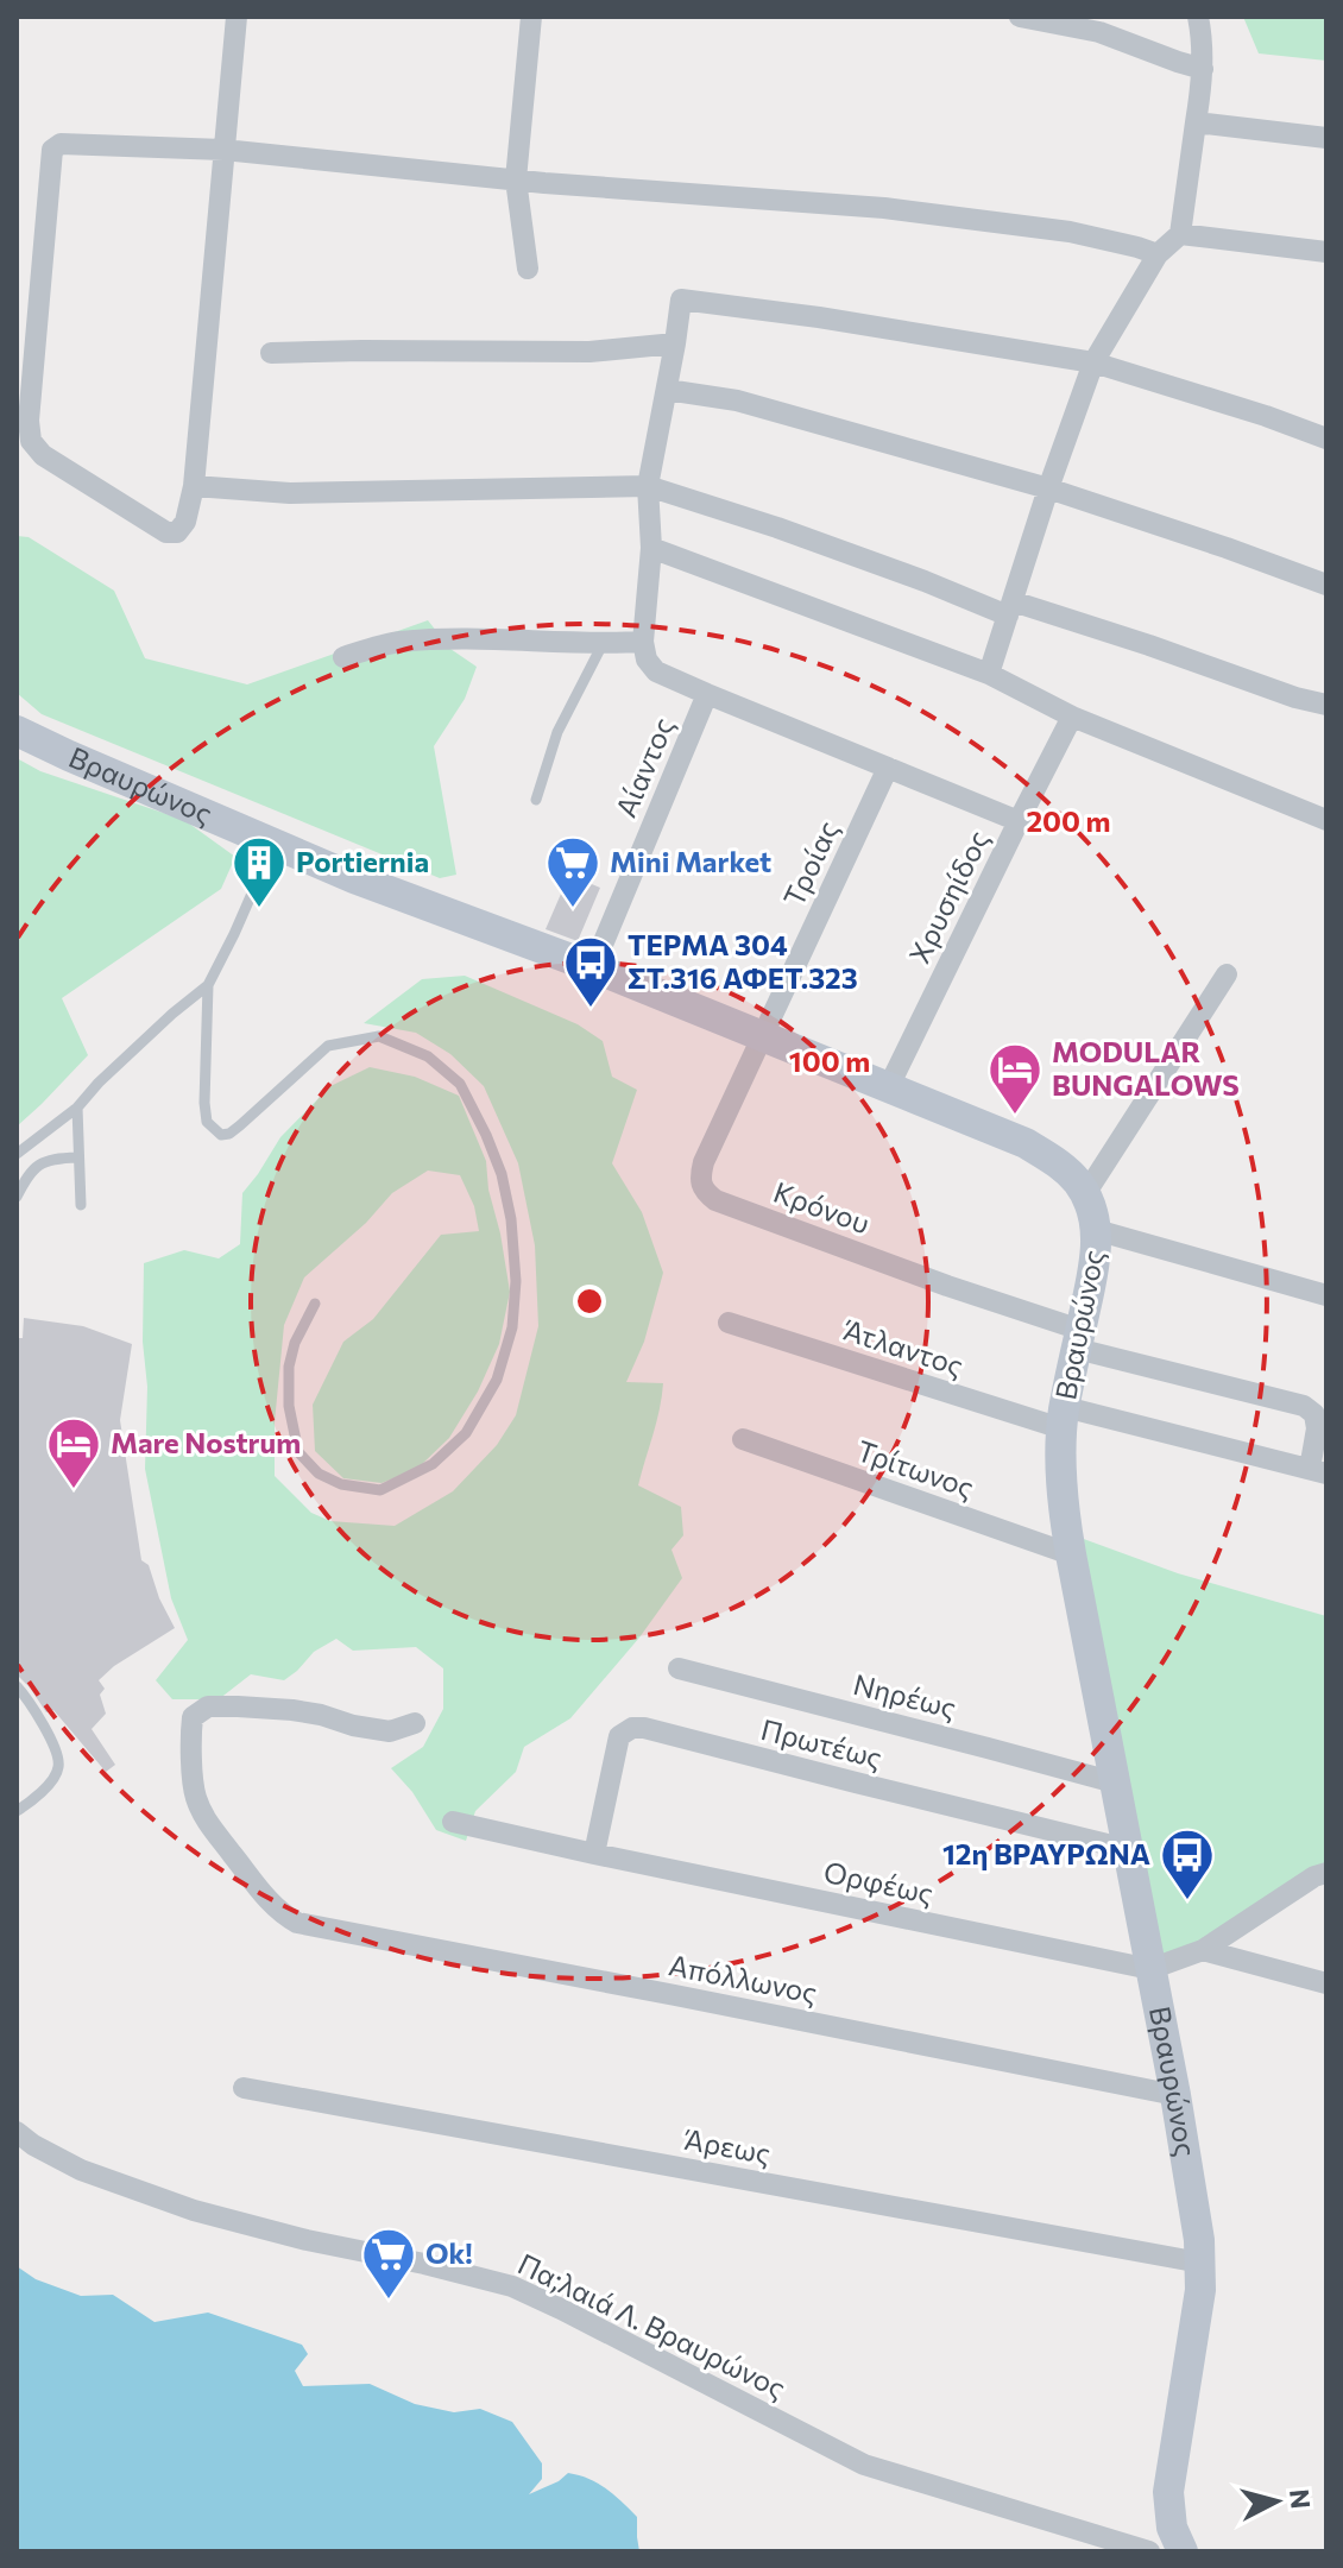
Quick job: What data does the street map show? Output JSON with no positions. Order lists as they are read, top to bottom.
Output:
{
  "streets": {
    "main road": ["Βραυρώνος"],
    "street": [
      "Αίαντος",
      "Τροίας",
      "Χρυσηίδος",
      "Κρόνου",
      "Άτλαντος",
      "Τρίτωνος",
      "Νηρέως",
      "Πρωτέως",
      "Ορφέως",
      "Απόλλωνος",
      "Άρεως",
      "Πα;λαιά Λ. Βραυρώνος"
    ]
  },
  "crossings": [
    ["Αίαντος", "Βραυρώνος"],
    ["Βραυρώνος", "Τροίας"],
    ["Βραυρώνος", "Χρυσηίδος"],
    ["Βραυρώνος", "Κρόνου"],
    ["Βραυρώνος", "Άτλαντος"],
    ["Βραυρώνος", "Τρίτωνος"],
    ["Βραυρώνος", "Νηρέως"],
    ["Βραυρώνος", "Πρωτέως"],
    ["Βραυρώνος", "Ορφέως"],
    ["Βραυρώνος", "Απόλλωνος"],
    ["Βραυρώνος", "Άρεως"],
    ["Τροίας", "Κρόνου"],
    ["Πρωτέως", "Ορφέως"]
  ],
  "places": {
    "building": ["Portiernia"],
    "supermarket": ["Mini Market", "Ok!"],
    "bus stop": ["ΤΕΡΜΑ 304 ΣΤ.316 ΑΦΕΤ.323", "12η ΒΡΑΥΡΩΝΑ"],
    "hotel": ["MODULAR BUNGALOWS", "Mare Nostrum"]
  },
  "north": "right",
  "rings": ["200 m", "100 m"]
}
